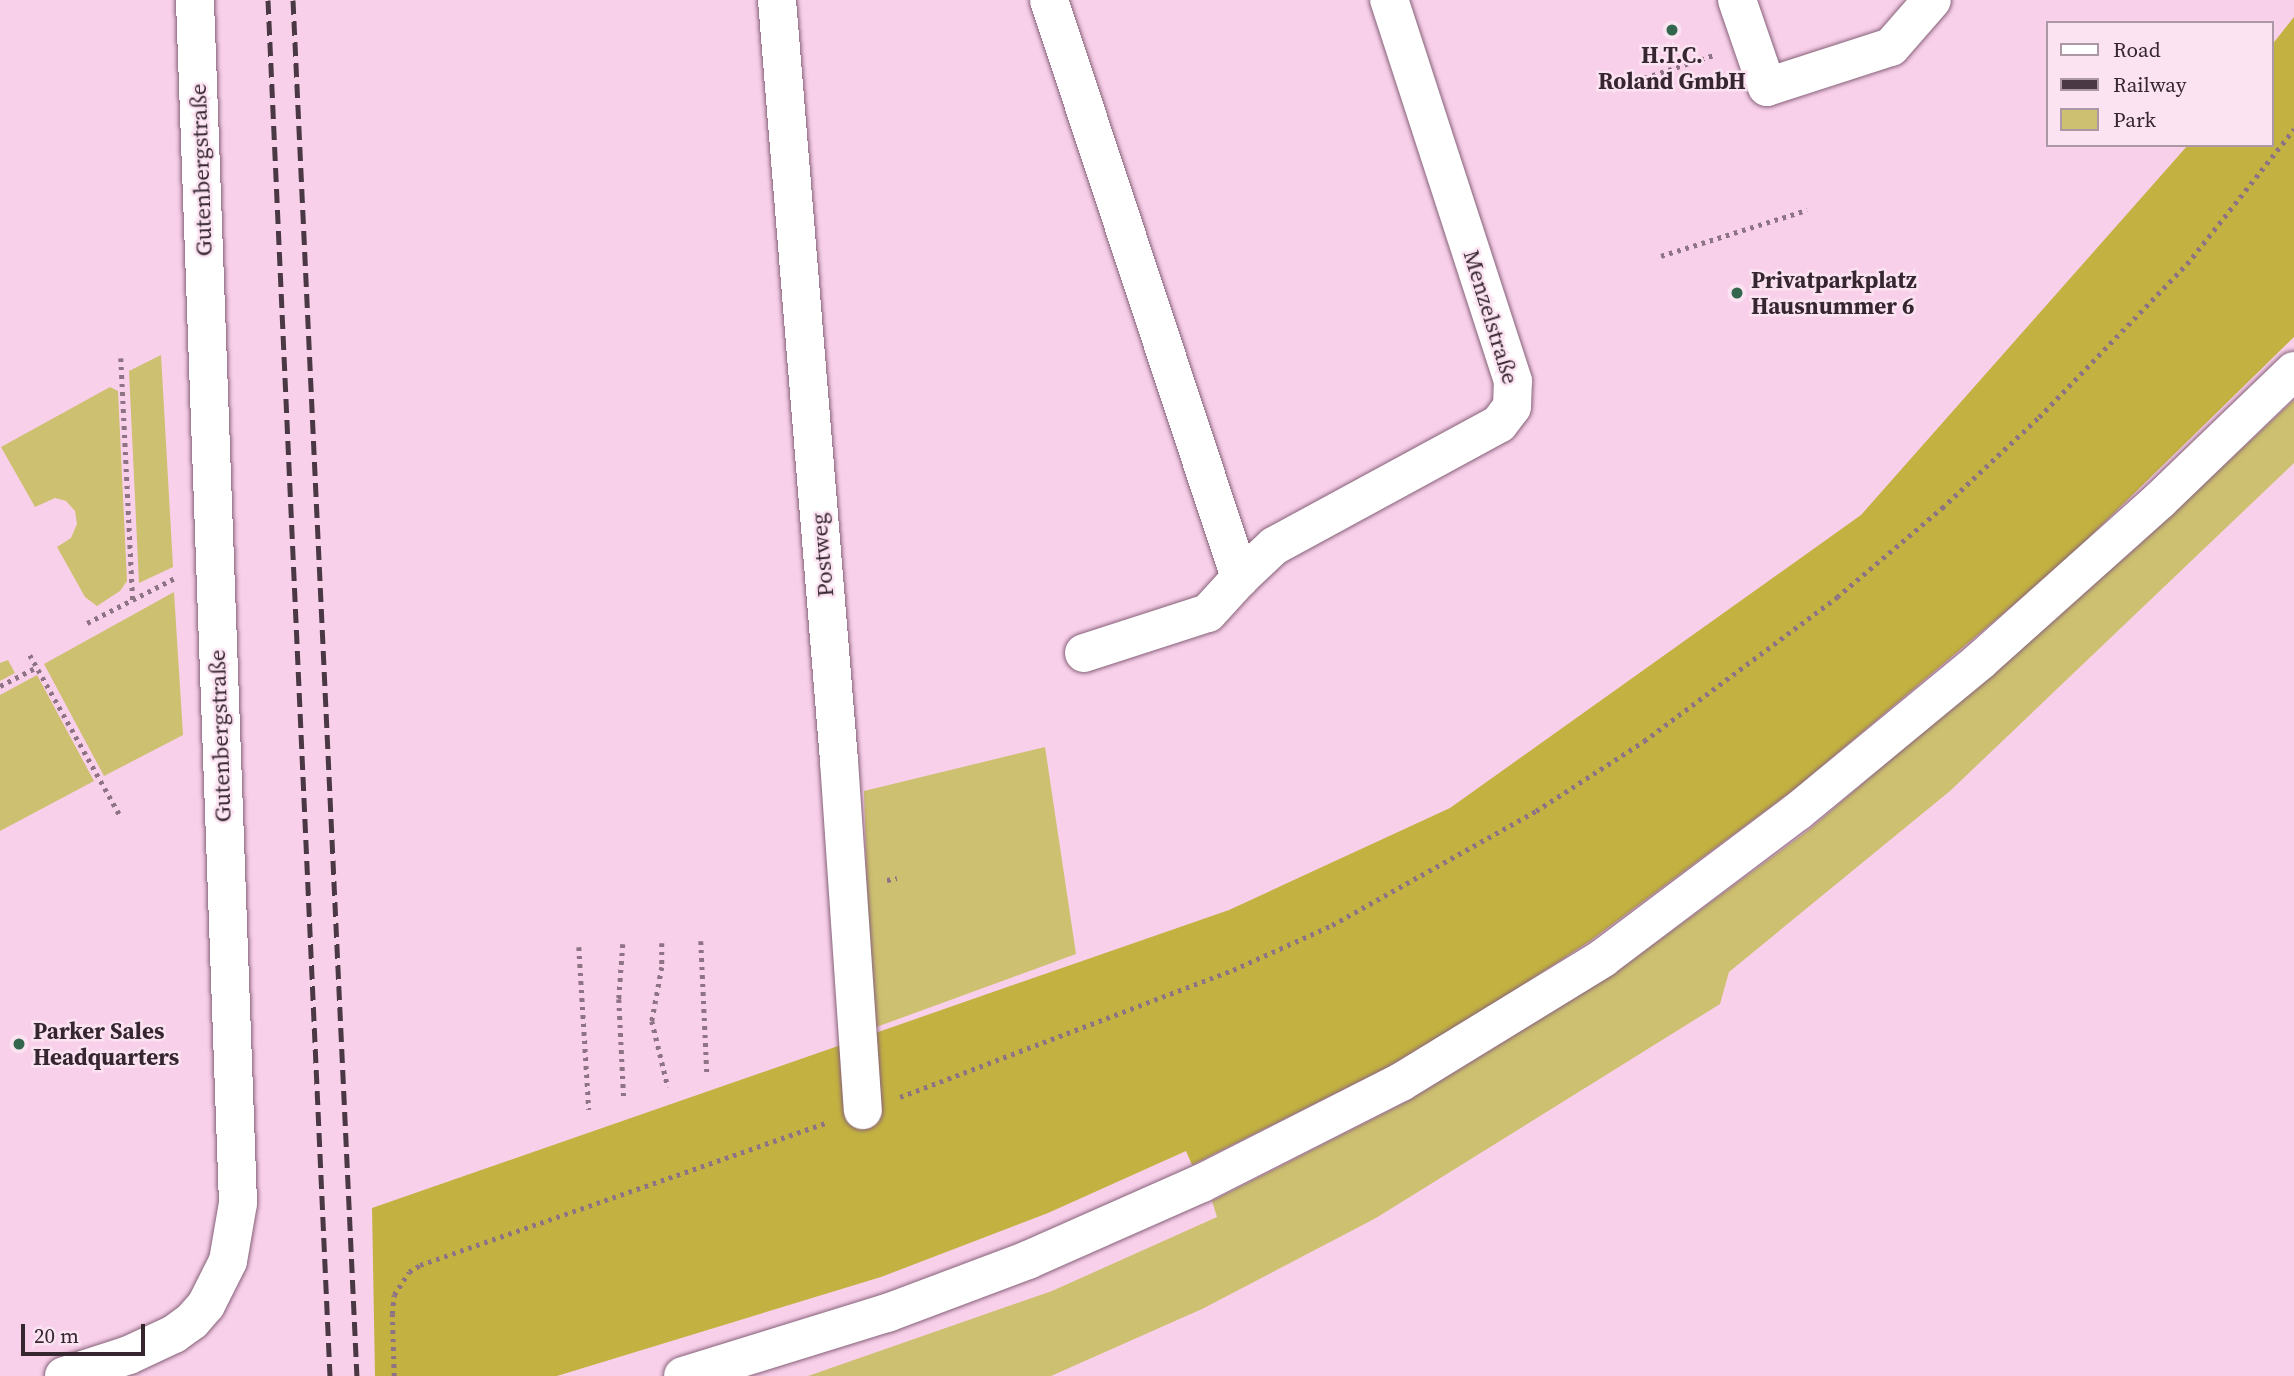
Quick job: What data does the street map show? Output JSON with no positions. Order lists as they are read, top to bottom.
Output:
{
  "streets": {
    "street": ["Gutenbergstraße", "Menzelstraße", "Postweg"]
  },
  "places": ["H.T.C. Roland GmbH", "Privatparkplatz Hausnummer 6", "Parker Sales Headquarters"],
  "legend": ["Road", "Railway", "Park"],
  "scale_bar": "20 m"
}
